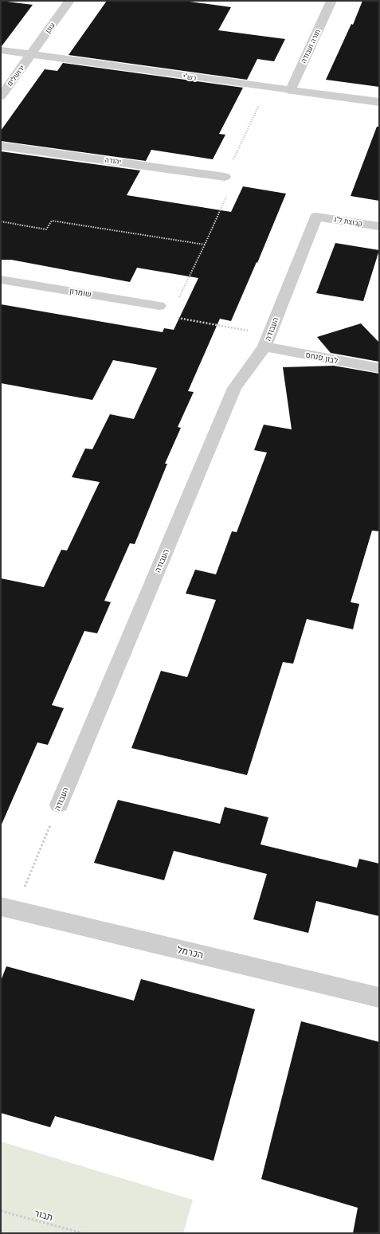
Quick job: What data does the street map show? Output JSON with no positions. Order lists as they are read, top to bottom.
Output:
{
  "streets": {
    "street": [
      "עוגן",
      "תורה ועבודה",
      "ירושלים",
      "רש\"י",
      "יהודה",
      "קבוצת ל\"ג",
      "שומרון",
      "העבודה",
      "לבון פנחס",
      "הכרמל"
    ],
    "path": ["תבור"]
  },
  "crossings": [
    ["עוגן", "ירושלים"],
    ["עוגן", "רש\"י"],
    ["תורה ועבודה", "רש\"י"],
    ["ירושלים", "רש\"י"],
    ["קבוצת ל\"ג", "העבודה"],
    ["העבודה", "לבון פנחס"],
    ["העבודה", "הכרמל"]
  ]
}
